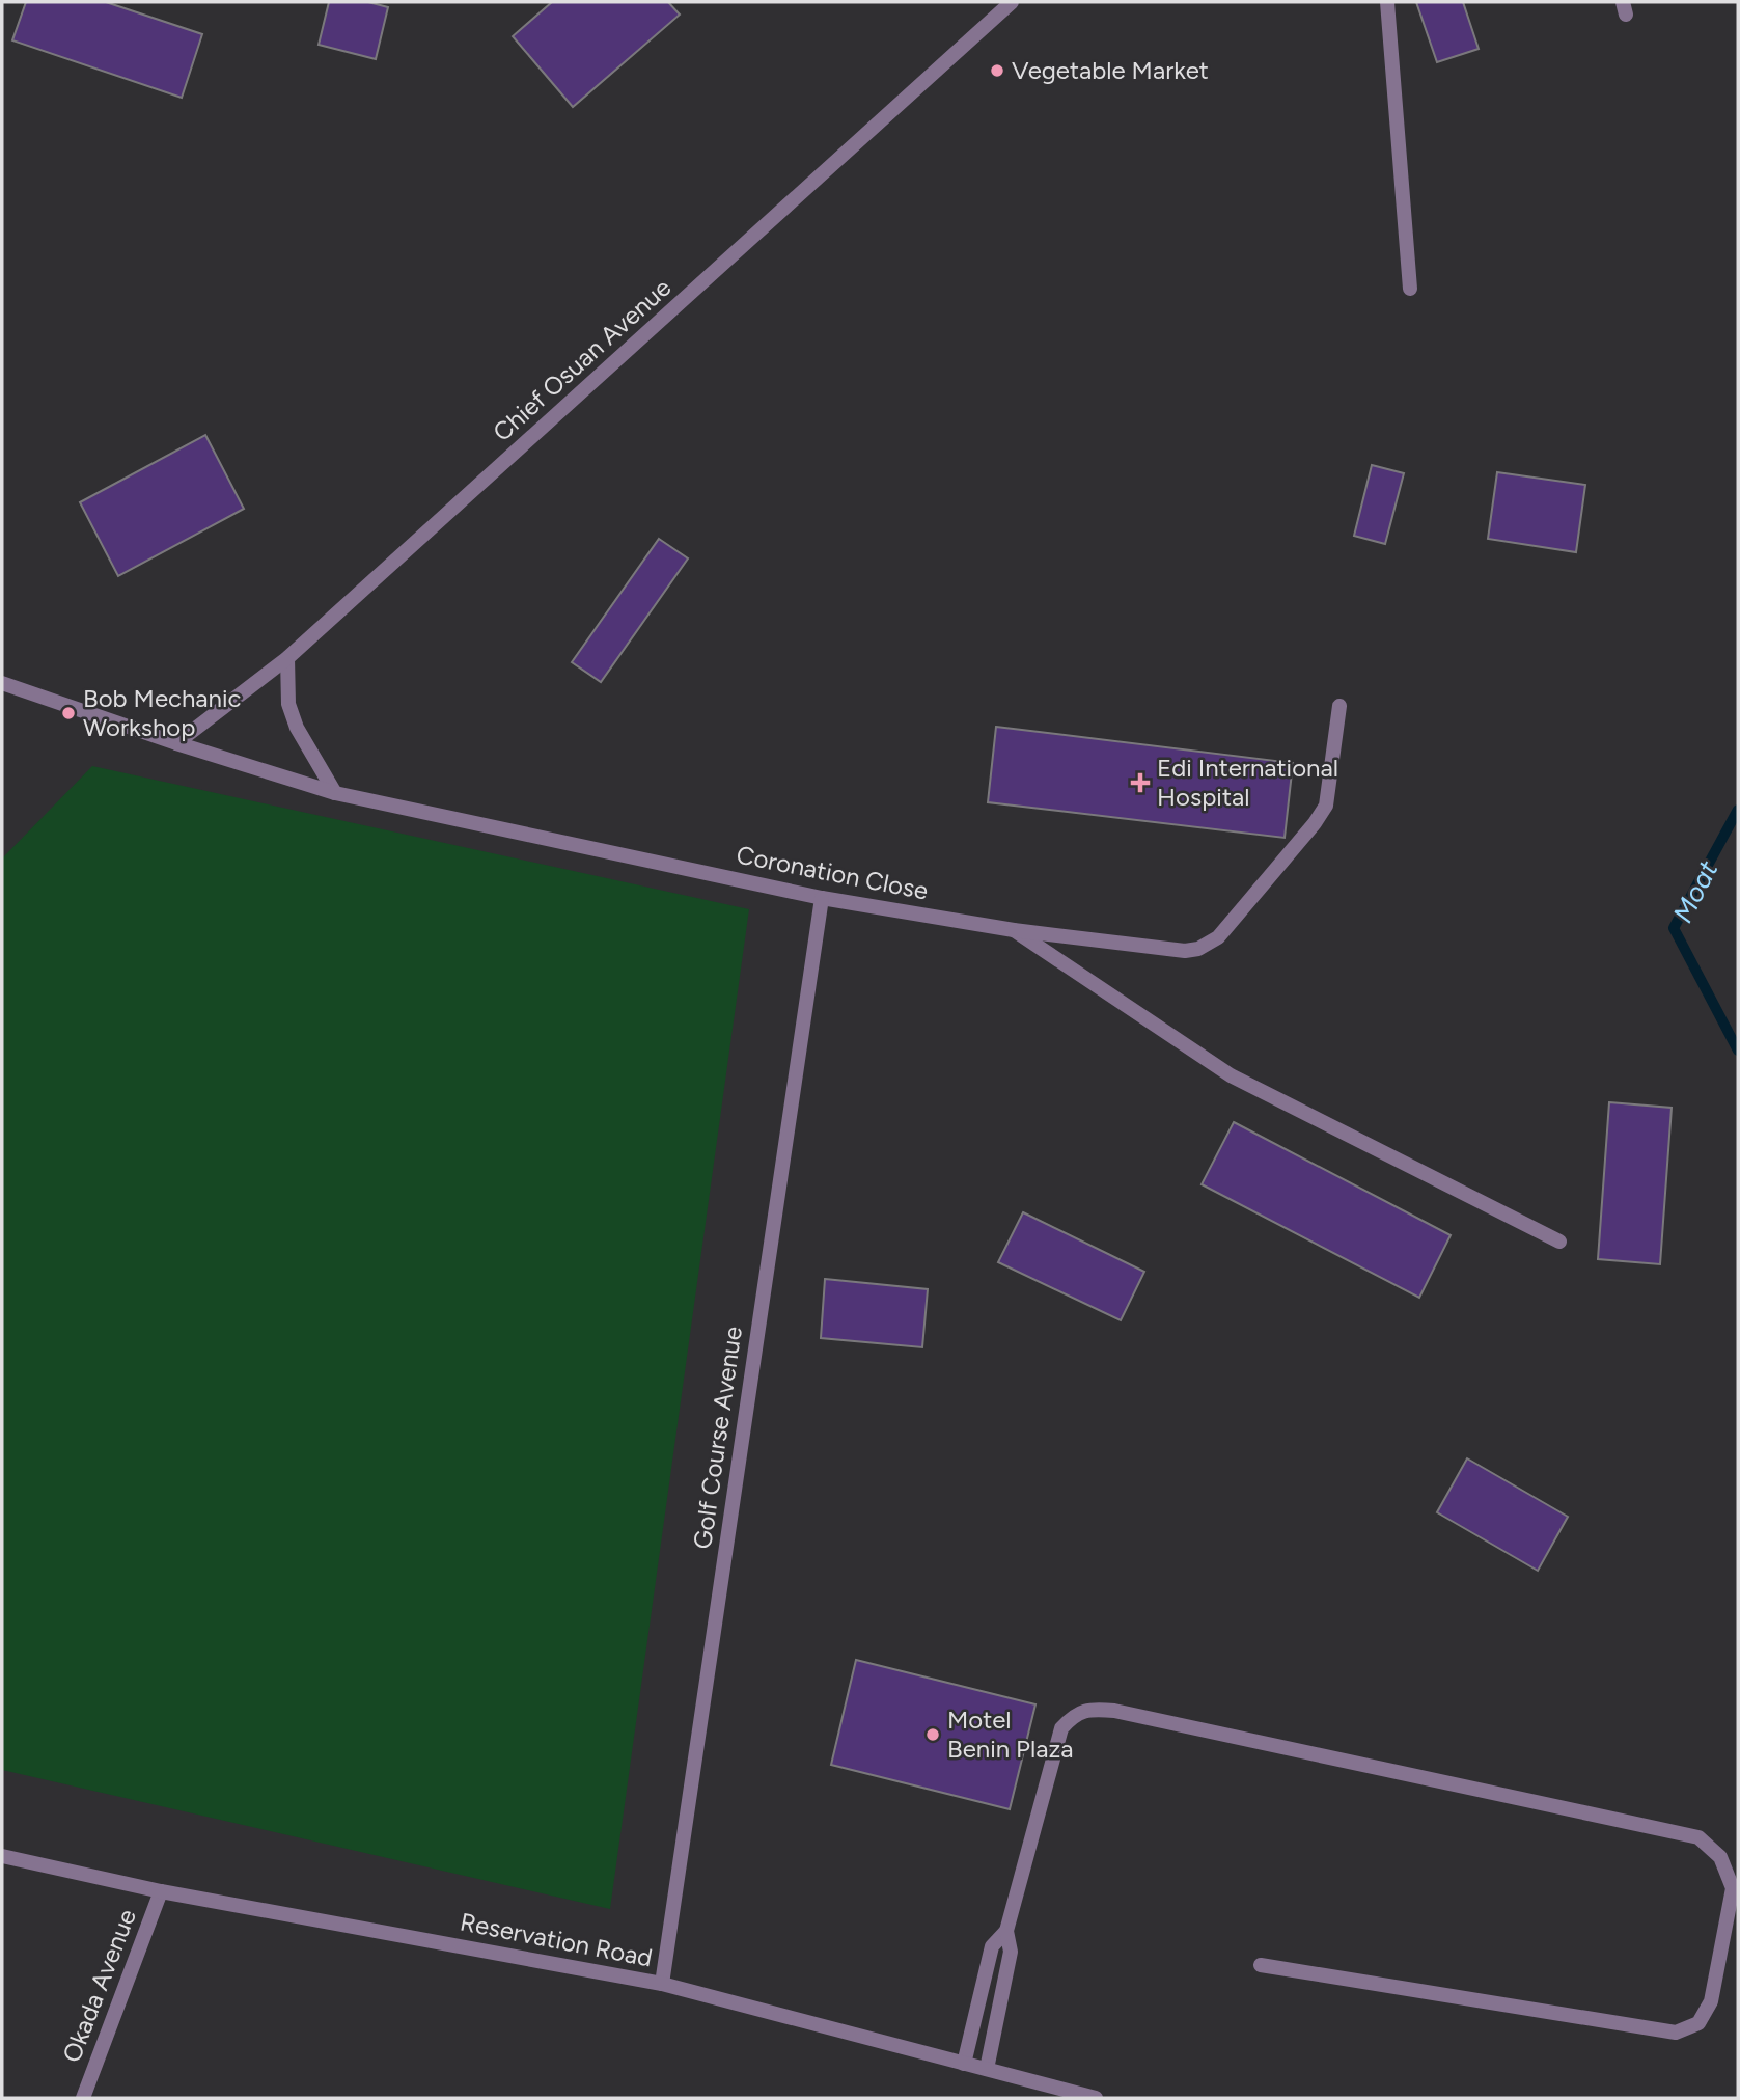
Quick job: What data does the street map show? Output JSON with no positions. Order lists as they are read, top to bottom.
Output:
{
  "streets": {
    "street": [
      "Chief Osuan Avenue",
      "Coronation Close",
      "Golf Course Avenue",
      "Reservation Road",
      "Okada Avenue"
    ]
  },
  "crossings": [
    ["Chief Osuan Avenue", "Coronation Close"],
    ["Coronation Close", "Golf Course Avenue"],
    ["Golf Course Avenue", "Reservation Road"],
    ["Reservation Road", "Okada Avenue"]
  ],
  "water": ["Moat"],
  "places": {
    "other": ["Vegetable Market", "Bob Mechanic Workshop", "Motel Benin Plaza"],
    "health": ["Edi International Hospital"]
  }
}
